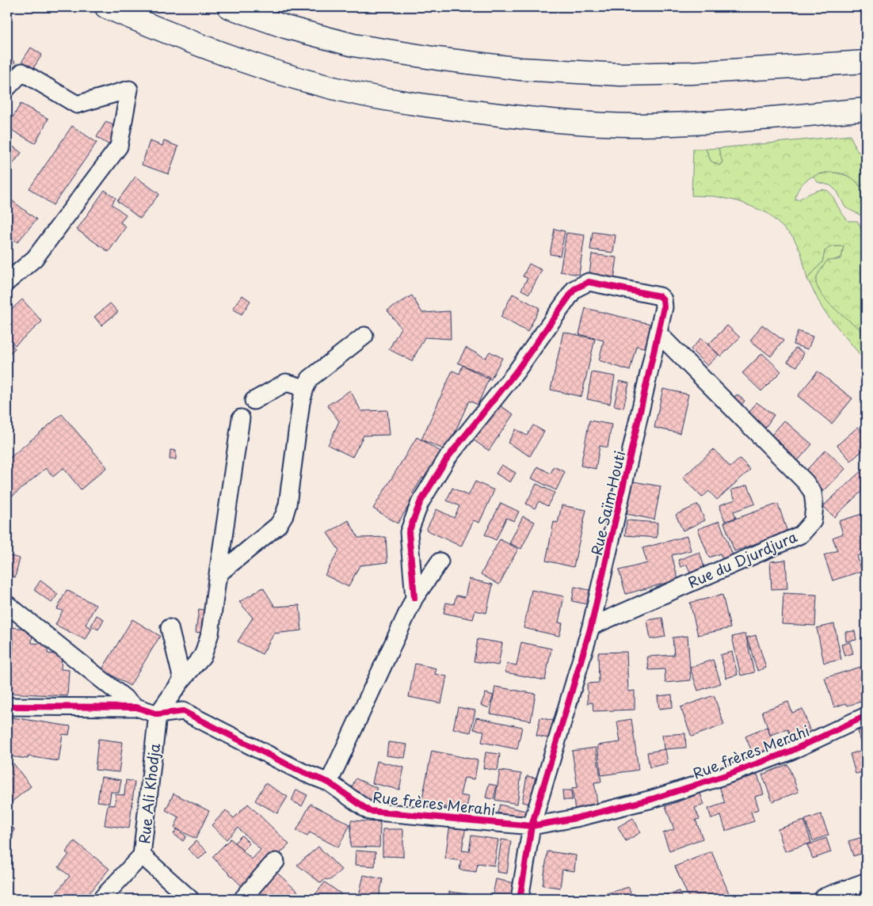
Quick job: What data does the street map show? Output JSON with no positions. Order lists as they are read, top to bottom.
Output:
{
  "streets": {
    "street": [
      "Rue Saïm Houti",
      "Rue du Djurdjura",
      "Rue frères Merahi",
      "Rue Ali Khodja"
    ]
  },
  "crossings": [
    ["Rue Saïm Houti", "Rue du Djurdjura"],
    ["Rue Saïm Houti", "Rue frères Merahi"],
    ["Rue frères Merahi", "Rue Ali Khodja"]
  ]
}
